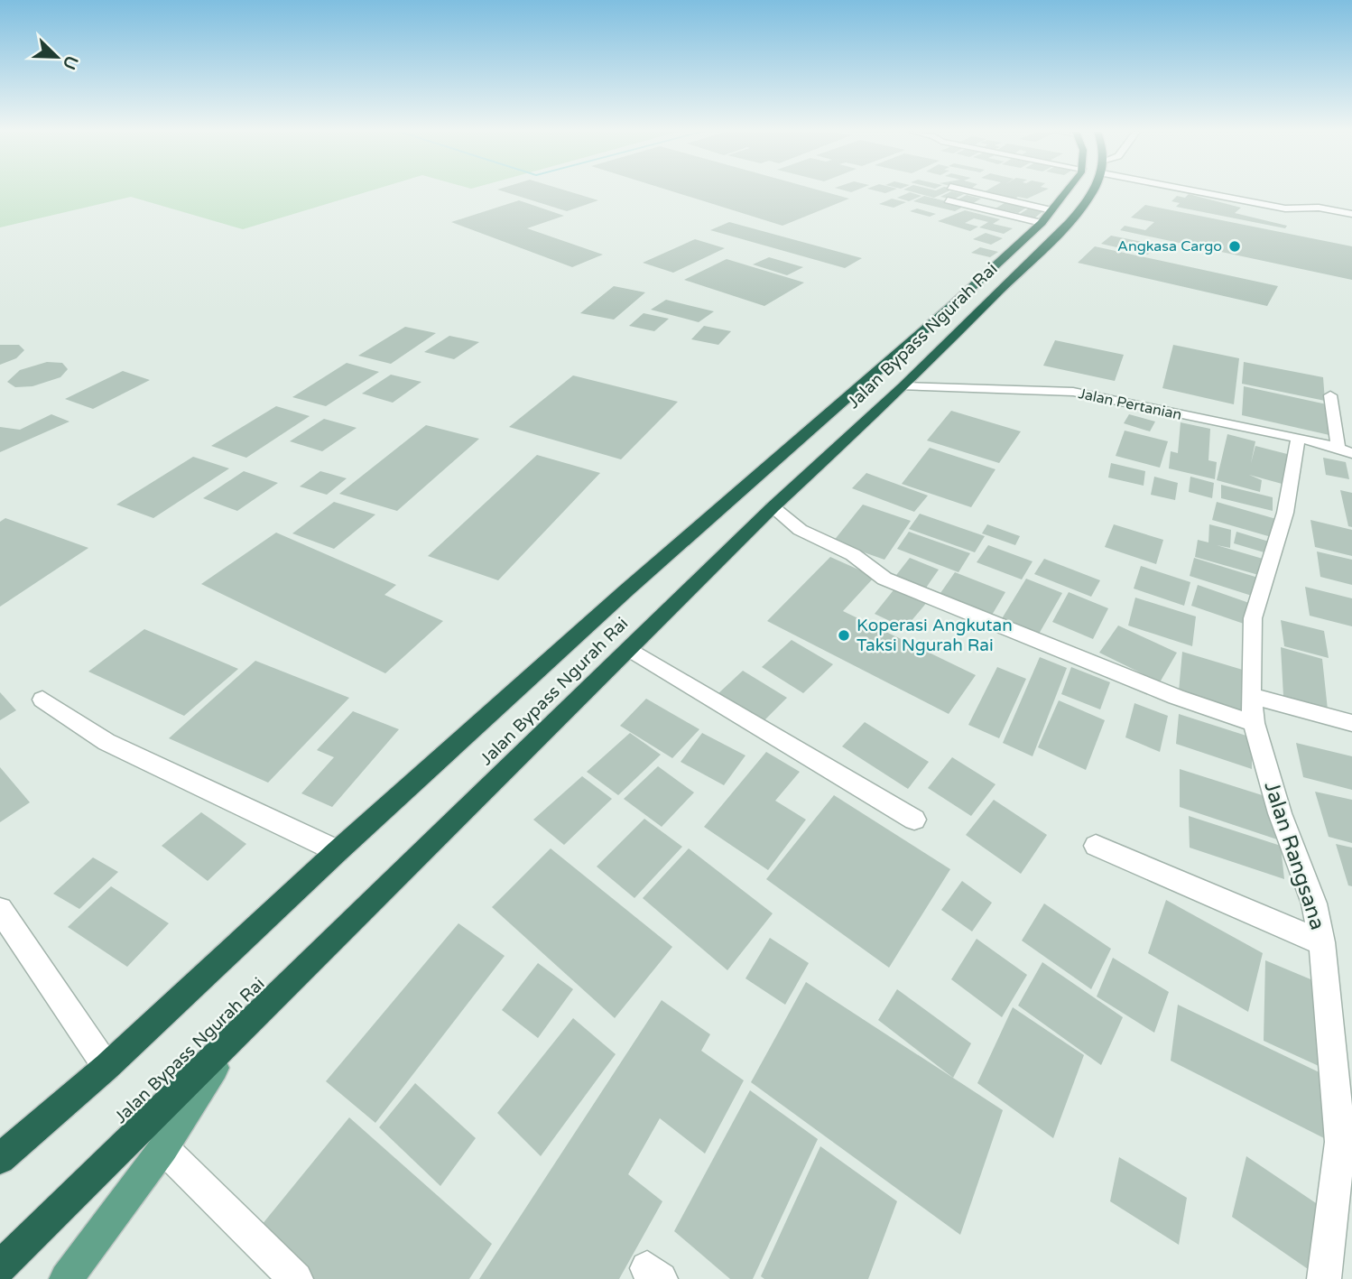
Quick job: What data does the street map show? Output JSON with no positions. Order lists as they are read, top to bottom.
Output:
{
  "streets": {
    "highway": ["Jalan Bypass Ngurah Rai"],
    "street": ["Jalan Pertanian", "Jalan Rangsana"]
  },
  "crossings": [
    ["Jalan Bypass Ngurah Rai", "Jalan Pertanian"],
    ["Jalan Pertanian", "Jalan Rangsana"]
  ],
  "places": ["Angkasa Cargo", "Koperasi Angkutan Taksi Ngurah Rai"],
  "north": "bottom right"
}
